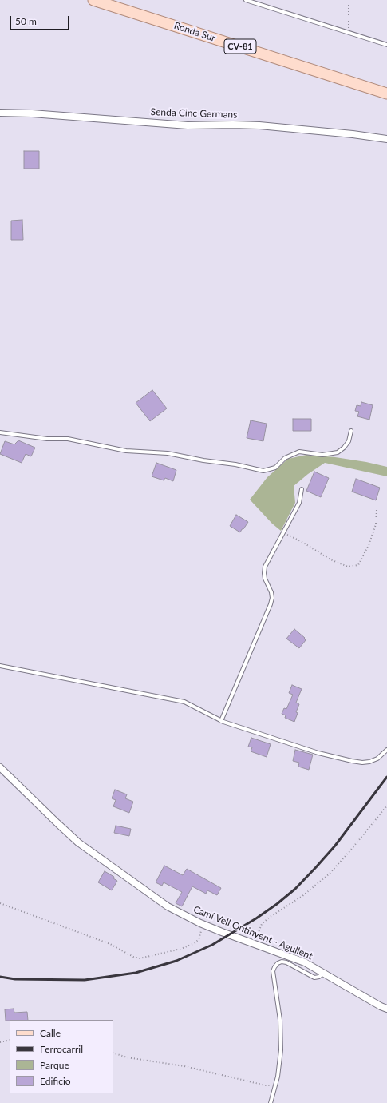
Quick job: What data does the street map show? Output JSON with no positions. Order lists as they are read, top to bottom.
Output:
{
  "streets": {
    "main road": ["Ronda Sur", "CV-81"],
    "street": ["Senda Cinc Germans", "Camí Vell Ontinyent - Agullent"]
  },
  "legend": [
    "Calle",
    "Ferrocarril",
    "Parque",
    "Edificio"
  ],
  "scale_bar": "50 m"
}
